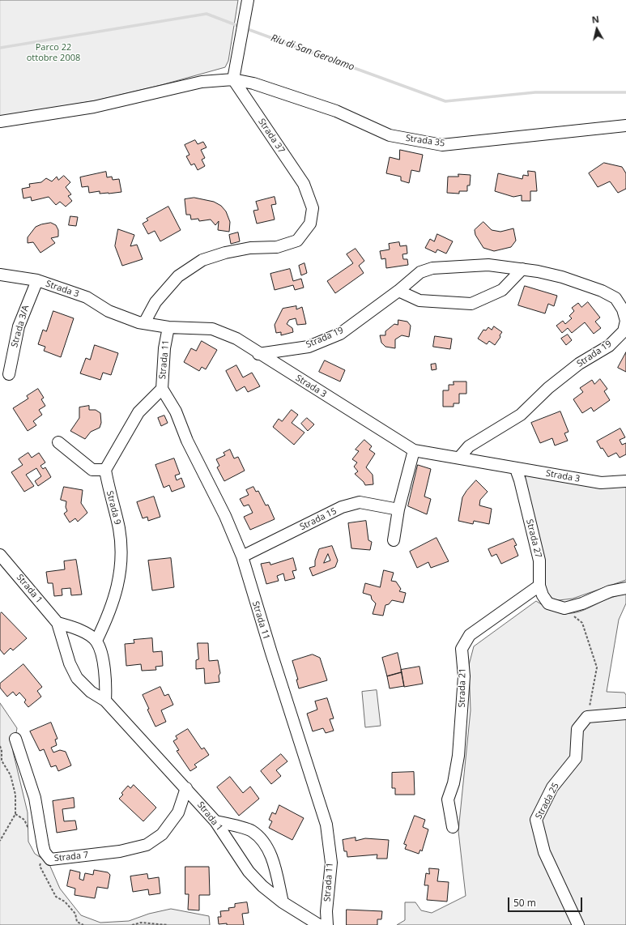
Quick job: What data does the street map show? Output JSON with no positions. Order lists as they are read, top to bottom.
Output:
{
  "streets": {
    "street": [
      "Strada 37",
      "Strada 35",
      "Strada 3",
      "Strada 3/A",
      "Strada 19",
      "Strada 11",
      "Strada 9",
      "Strada 15",
      "Strada 27",
      "Strada 1",
      "Strada 21",
      "Strada 25",
      "Strada 7"
    ]
  },
  "crossings": [
    ["Strada 37", "Strada 35"],
    ["Strada 37", "Strada 3"],
    ["Strada 3", "Strada 3/A"],
    ["Strada 3", "Strada 19"],
    ["Strada 3", "Strada 11"],
    ["Strada 3", "Strada 27"],
    ["Strada 11", "Strada 15"],
    ["Strada 9", "Strada 1"],
    ["Strada 27", "Strada 21"],
    ["Strada 1", "Strada 7"]
  ],
  "water": ["Riu di San Gerolamo"],
  "parks": ["Parco 22 ottobre 2008"],
  "scale_bar": "50 m",
  "north": "top"
}
